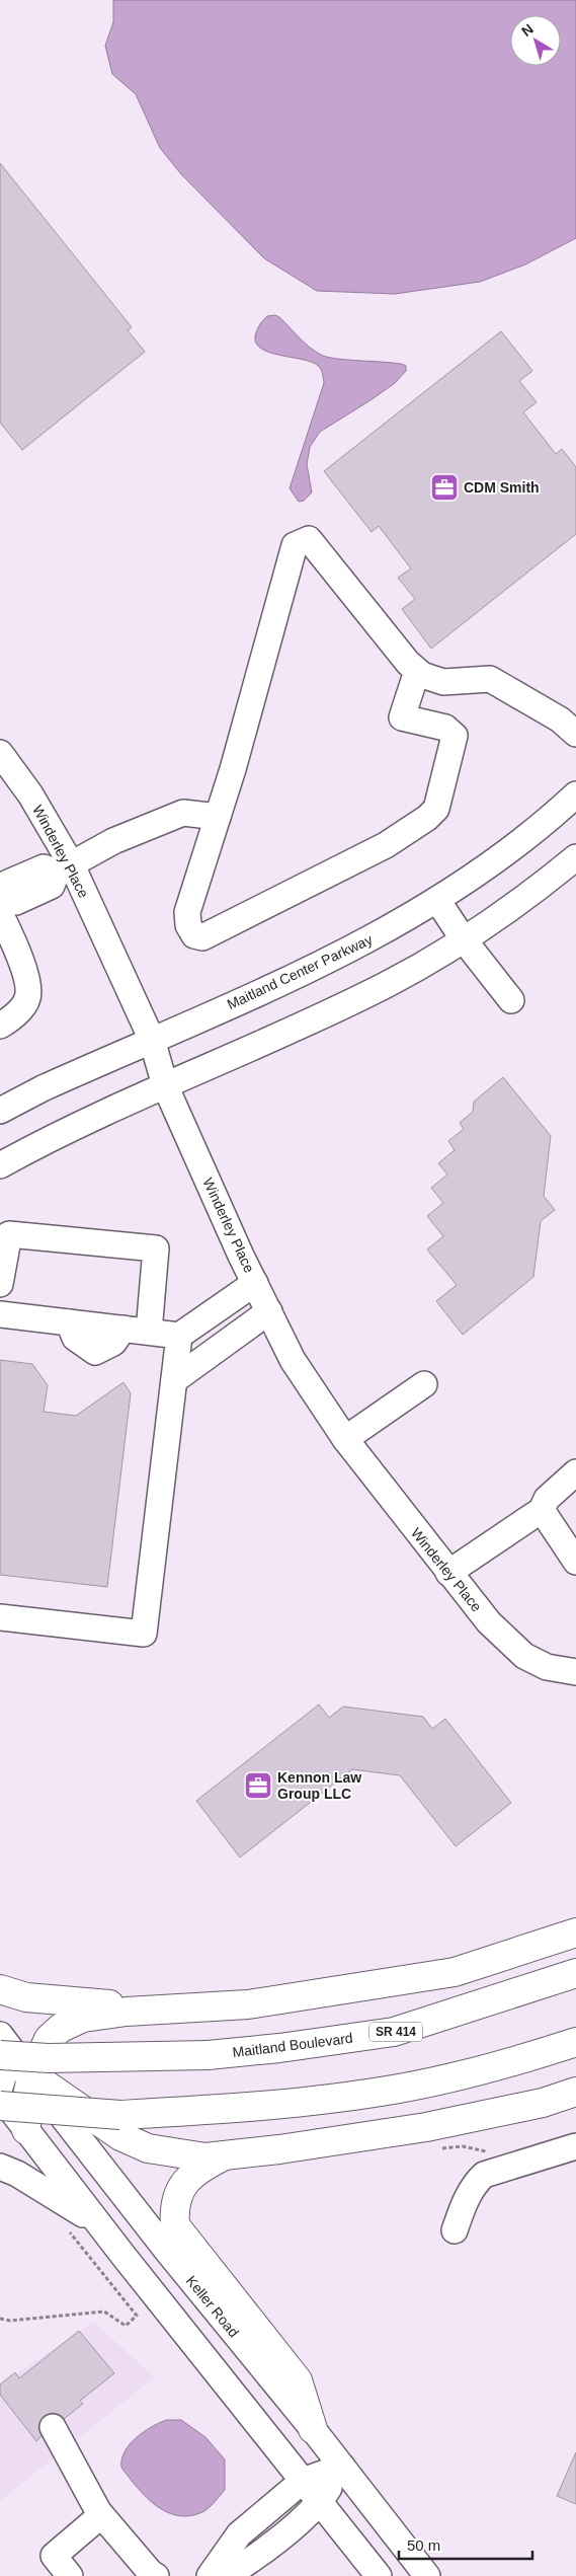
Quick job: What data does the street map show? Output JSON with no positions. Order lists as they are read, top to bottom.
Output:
{
  "streets": {
    "highway": ["SR 414", "Maitland Boulevard"],
    "street": ["Winderley Place", "Maitland Center Parkway", "Keller Road"]
  },
  "crossings": [
    ["Winderley Place", "Maitland Center Parkway"],
    ["Maitland Boulevard", "Keller Road"]
  ],
  "places": {
    "office": ["CDM Smith", "Kennon Law Group LLC"]
  },
  "scale_bar": "50 m",
  "north": "top left"
}
